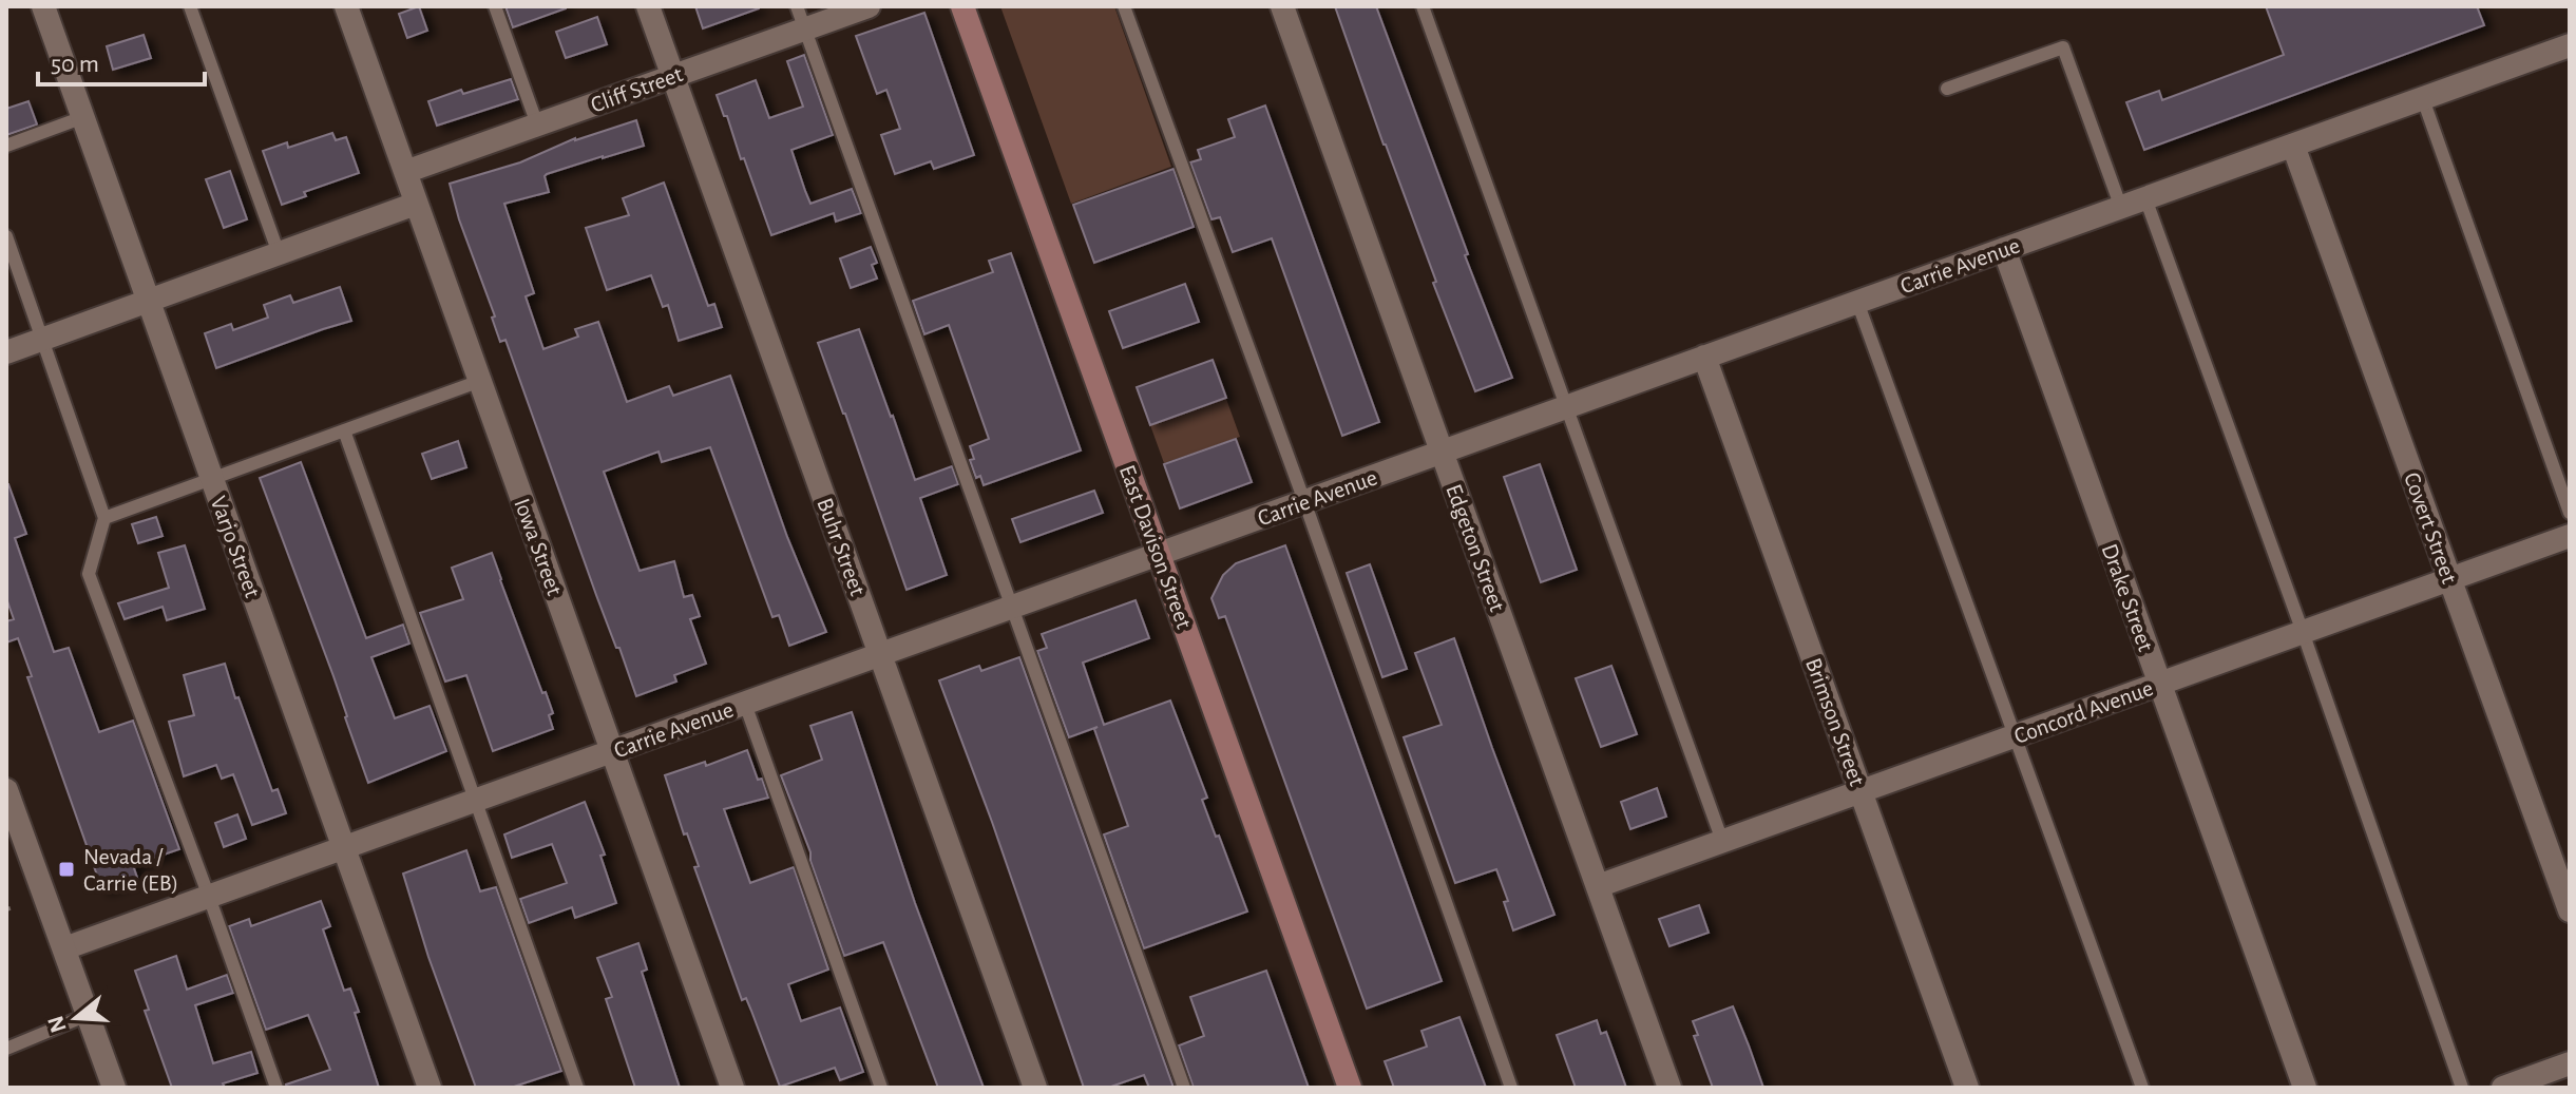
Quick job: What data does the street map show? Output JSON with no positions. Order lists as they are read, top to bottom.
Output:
{
  "streets": {
    "main road": ["East Davison Street"],
    "street": [
      "Cliff Street",
      "Carrie Avenue",
      "Covert Street",
      "Varjo Street",
      "Iowa Street",
      "Buhr Street",
      "Edgeton Street",
      "Drake Street",
      "Concord Avenue",
      "Brimson Street"
    ]
  },
  "crossings": [
    ["Cliff Street", "Iowa Street"],
    ["Cliff Street", "Buhr Street"],
    ["Carrie Avenue", "Covert Street"],
    ["Carrie Avenue", "Varjo Street"],
    ["Carrie Avenue", "Iowa Street"],
    ["Carrie Avenue", "Buhr Street"],
    ["Carrie Avenue", "East Davison Street"],
    ["Carrie Avenue", "Edgeton Street"],
    ["Carrie Avenue", "Drake Street"],
    ["Carrie Avenue", "Brimson Street"],
    ["Covert Street", "Concord Avenue"],
    ["Edgeton Street", "Concord Avenue"],
    ["Drake Street", "Concord Avenue"],
    ["Concord Avenue", "Brimson Street"]
  ],
  "places": {
    "transit": ["Nevada / Carrie (EB)"]
  },
  "scale_bar": "50 m",
  "north": "left"
}
